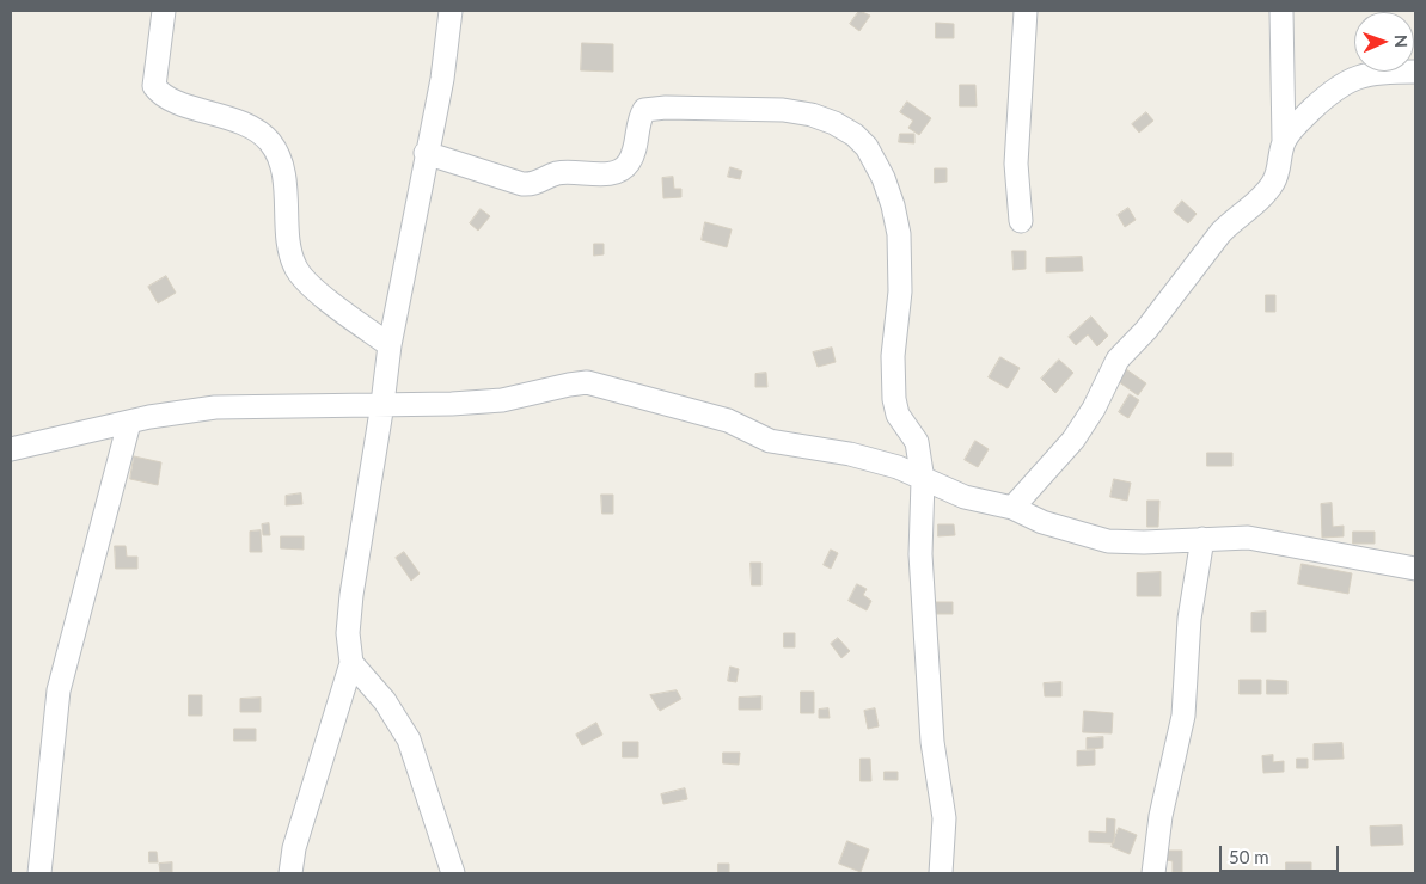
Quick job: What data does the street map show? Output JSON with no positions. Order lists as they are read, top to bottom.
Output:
{
  "scale_bar": "50 m",
  "north": "right"
}
